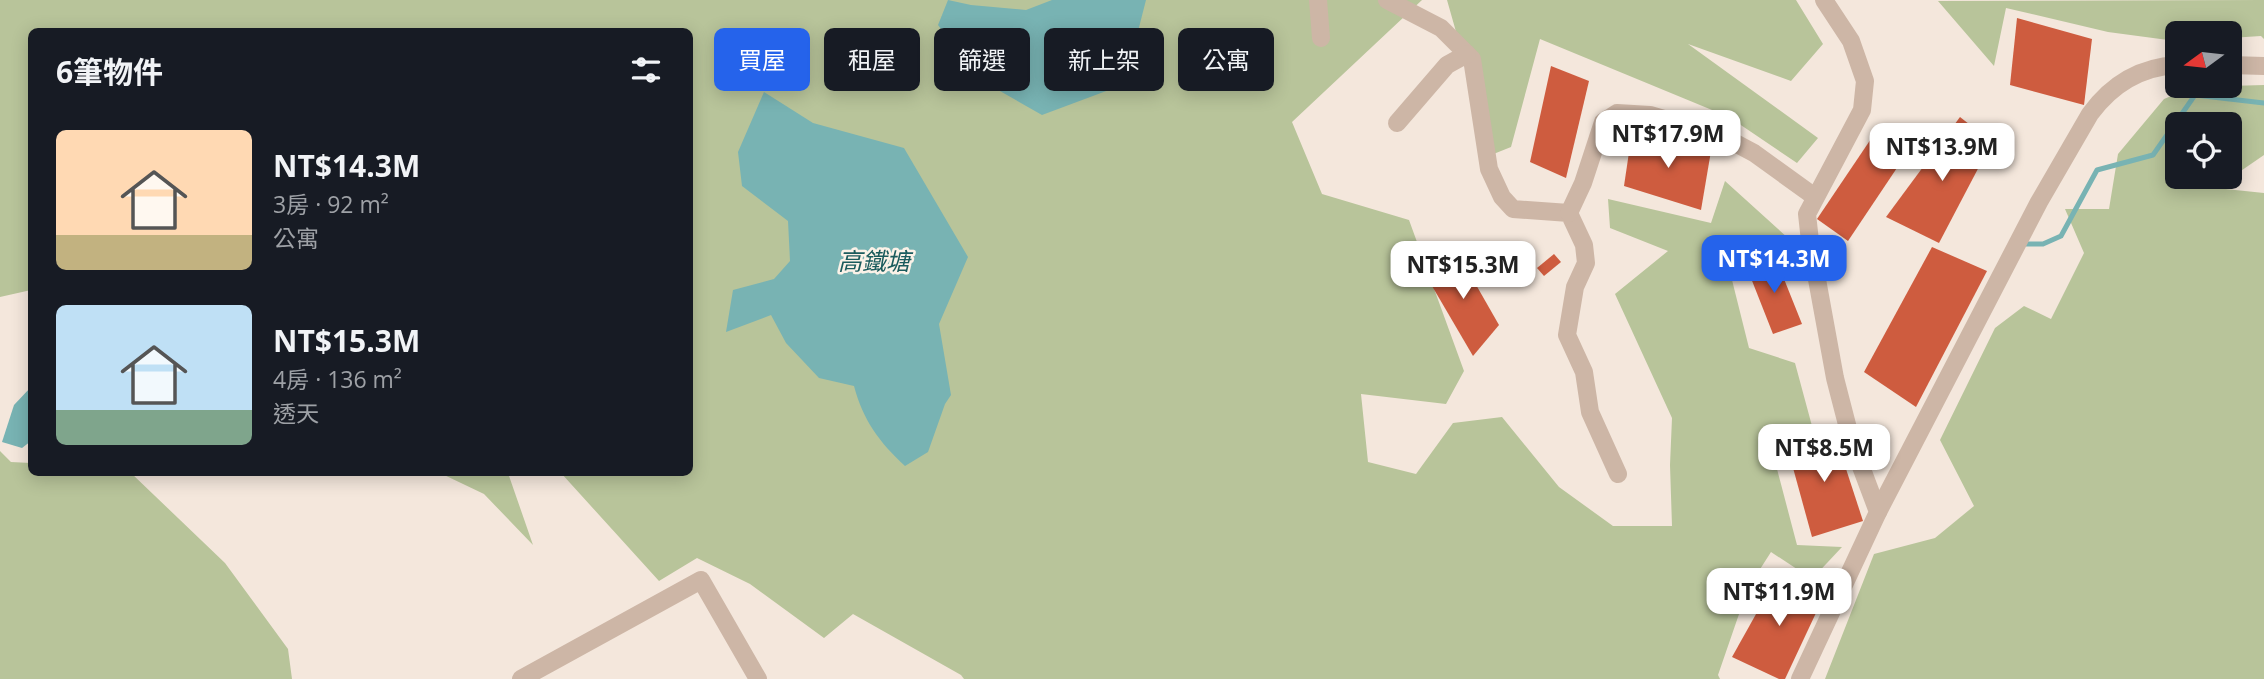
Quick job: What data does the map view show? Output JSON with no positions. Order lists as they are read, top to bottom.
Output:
{
  "water": ["高鐵塘"],
  "north": "left",
  "page": {
    "chip": [
      "買屋",
      "租屋",
      "篩選",
      "新上架",
      "公寓"
    ],
    "heading": "6筆物件",
    "price": [
      "NT$17.9M",
      "NT$13.9M",
      "NT$14.3M",
      "NT$15.3M",
      "NT$8.5M",
      "NT$11.9M"
    ],
    "list": [
      {
        "name": "NT$14.3M",
        "note": "3房 · 92 m² · 公寓"
      },
      {
        "name": "NT$15.3M",
        "note": "4房 · 136 m² · 透天"
      }
    ]
  }
}
